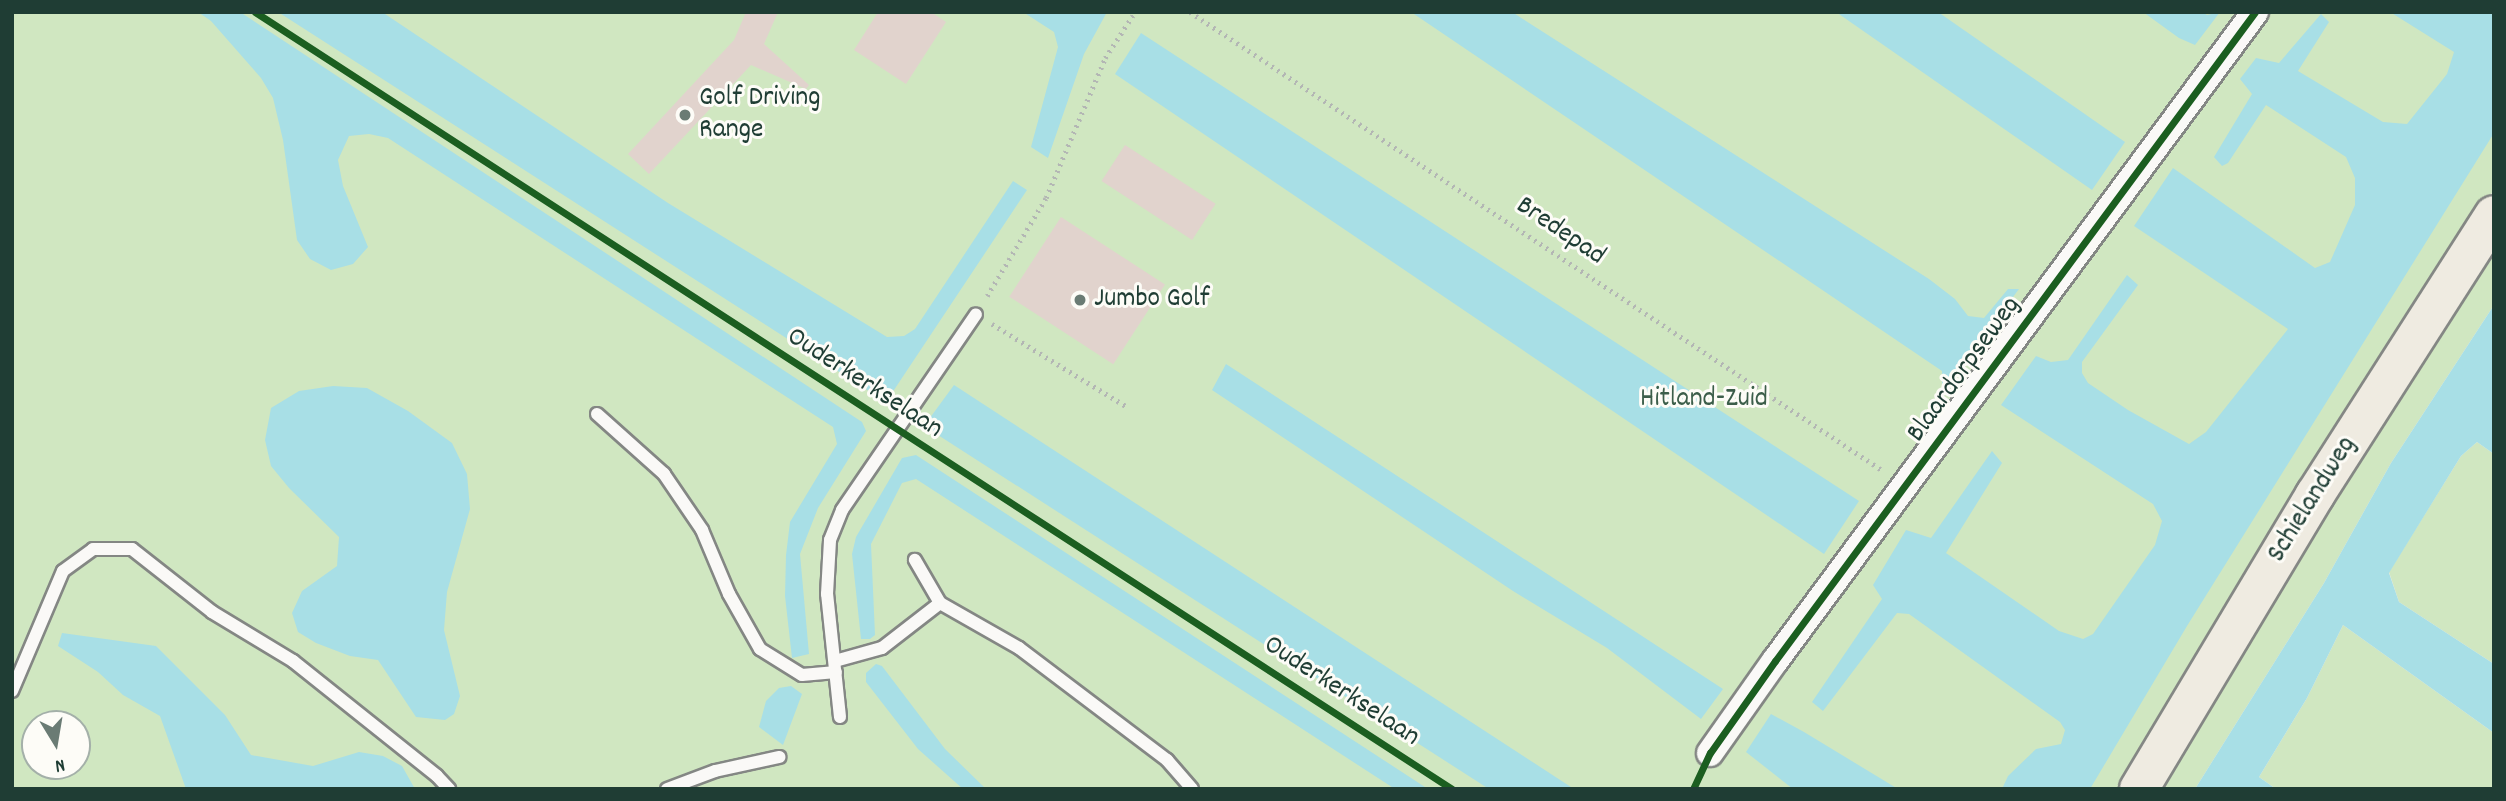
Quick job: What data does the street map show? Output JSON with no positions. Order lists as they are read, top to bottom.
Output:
{
  "streets": {
    "main road": ["Schielandweg"],
    "street": ["Blaardorpseweg"],
    "path": ["Bredepad"],
    "cycle path": ["Ouderkerkselaan"]
  },
  "crossings": [
    ["Bredepad", "Blaardorpseweg"]
  ],
  "parks": ["Hitland-Zuid"],
  "places": ["Golf Driving Range", "Jumbo Golf"],
  "north": "bottom"
}
